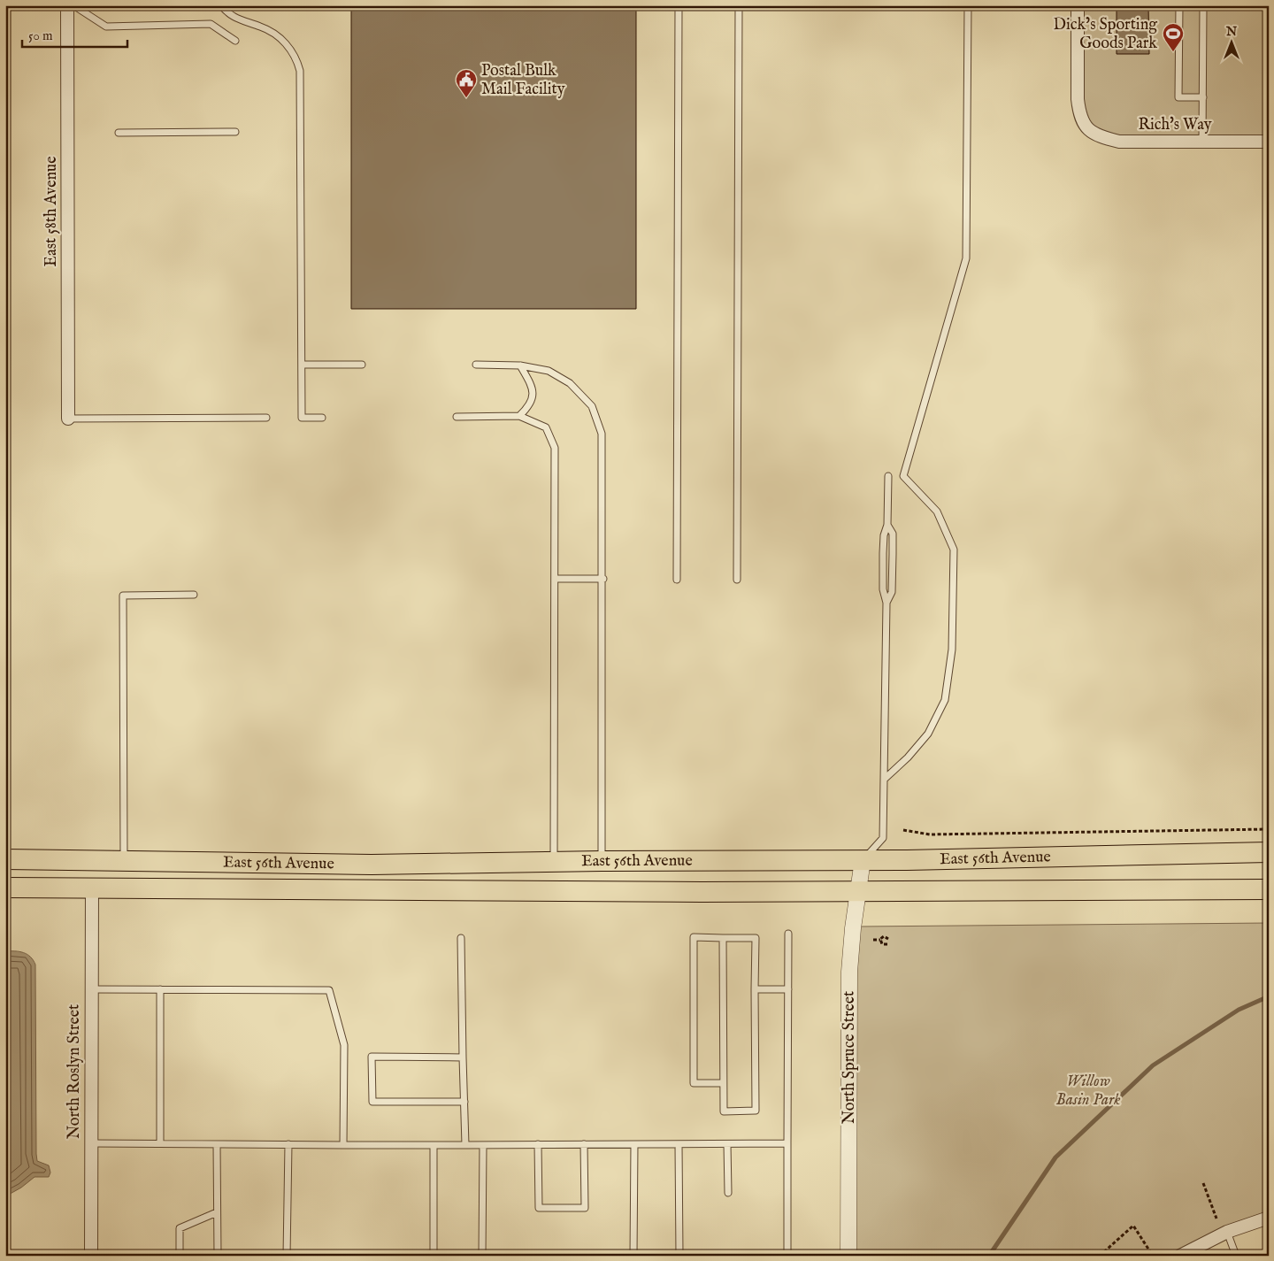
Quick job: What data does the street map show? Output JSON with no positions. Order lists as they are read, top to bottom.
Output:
{
  "streets": {
    "main road": ["East 56th Avenue"],
    "street": [
      "Rich's Way",
      "East 58th Avenue",
      "North Spruce Street",
      "North Roslyn Street"
    ]
  },
  "crossings": [
    ["East 56th Avenue", "North Spruce Street"],
    ["East 56th Avenue", "North Roslyn Street"]
  ],
  "parks": ["Willow Basin Park"],
  "places": {
    "sports": ["Dick’s Sporting Goods Park"],
    "public building": ["Postal Bulk Mail Facility"]
  },
  "scale_bar": "50 m",
  "north": "top"
}
